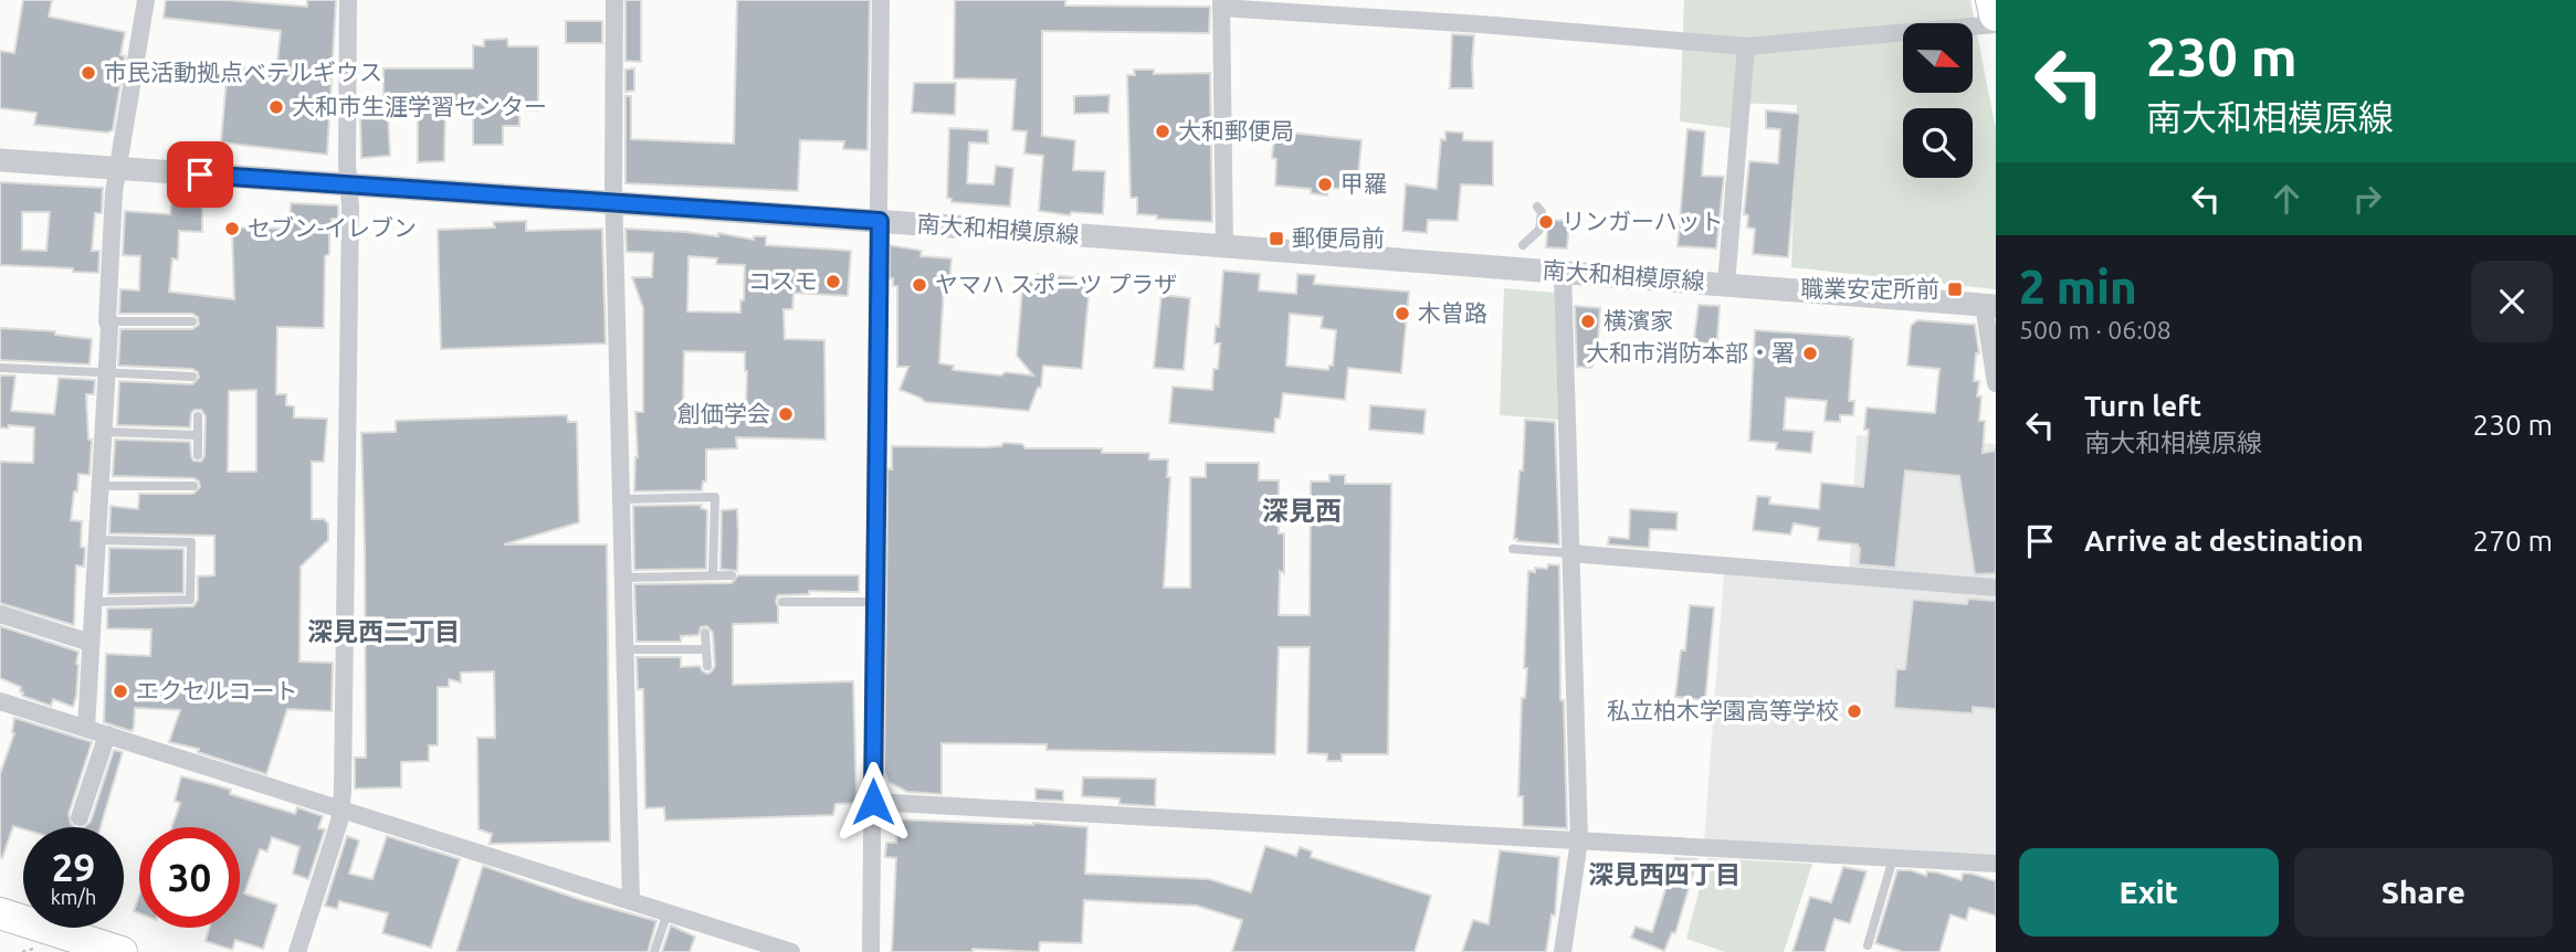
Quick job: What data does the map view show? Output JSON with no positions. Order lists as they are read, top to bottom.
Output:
{
  "streets": {
    "street": ["南大和相模原線"]
  },
  "districts": ["深見西", "深見西二丁目", "深見西四丁目"],
  "places": {
    "other": [
      "市民活動拠点ベテルギウス",
      "大和市生涯学習センター",
      "大和郵便局",
      "甲羅",
      "リンガーハット",
      "セブン-イレブン",
      "コスモ",
      "ヤマハ スポーツ プラザ",
      "木曽路",
      "横濱家",
      "大和市消防本部・署",
      "創価学会",
      "エクセルコート",
      "私立柏木学園高等学校"
    ],
    "transit": ["郵便局前", "職業安定所前"]
  },
  "north": "right",
  "page": {
    "turn": ["230 m", "南大和相模原線"],
    "heading": ["2 min", "500 m · 06:08"],
    "list": [
      {
        "name": "Turn left",
        "note": "南大和相模原線",
        "value": "230 m"
      },
      {
        "name": "Arrive at destination",
        "value": "270 m"
      }
    ],
    "speed": "29 km/h",
    "limit": "30",
    "buttons": ["Exit", "Share"]
  }
}
